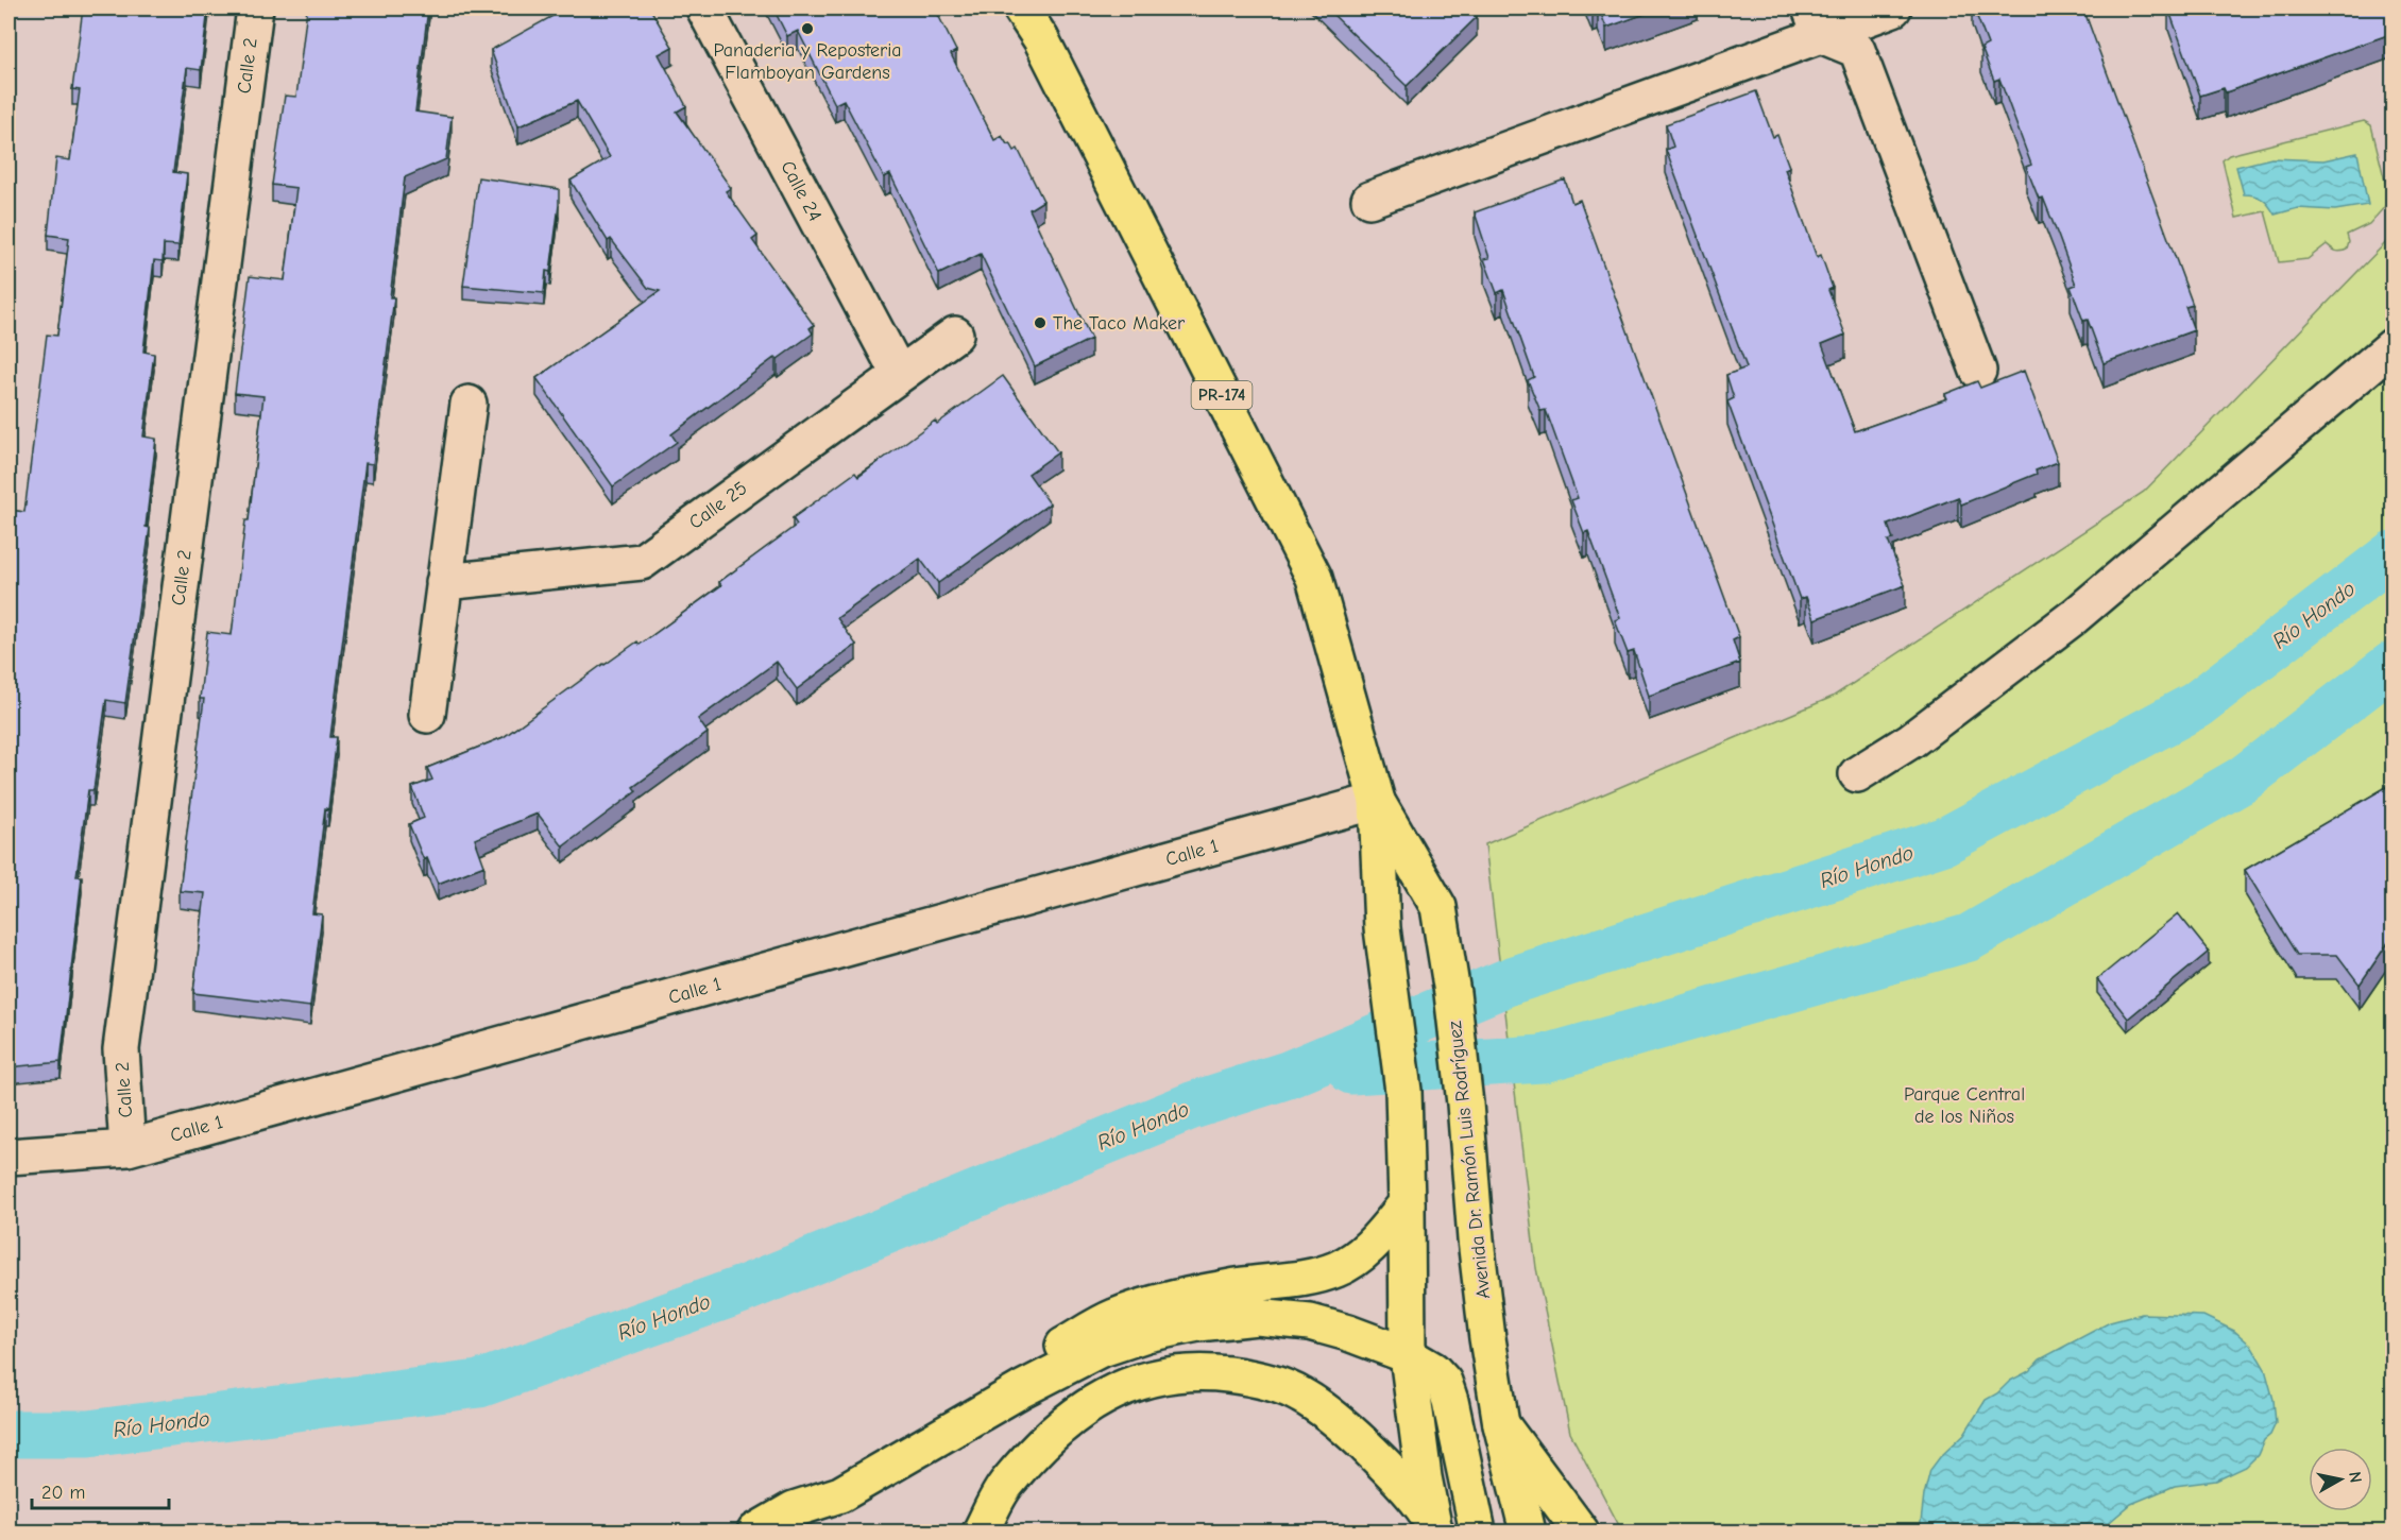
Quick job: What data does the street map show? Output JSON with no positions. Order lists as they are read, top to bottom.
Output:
{
  "streets": {
    "main road": ["PR-174", "Avenida Dr. Ramón Luis Rodríguez"],
    "street": [
      "Calle 2",
      "Calle 24",
      "Calle 25",
      "Calle 1"
    ]
  },
  "crossings": [
    ["Calle 2", "Calle 1"],
    ["Calle 24", "Calle 25"],
    ["Calle 1", "Avenida Dr. Ramón Luis Rodríguez"]
  ],
  "water": ["Río Hondo"],
  "parks": ["Parque Central de los Niños"],
  "places": ["Panaderia y Reposteria Flamboyan Gardens", "The Taco Maker"],
  "scale_bar": "20 m",
  "north": "right"
}
